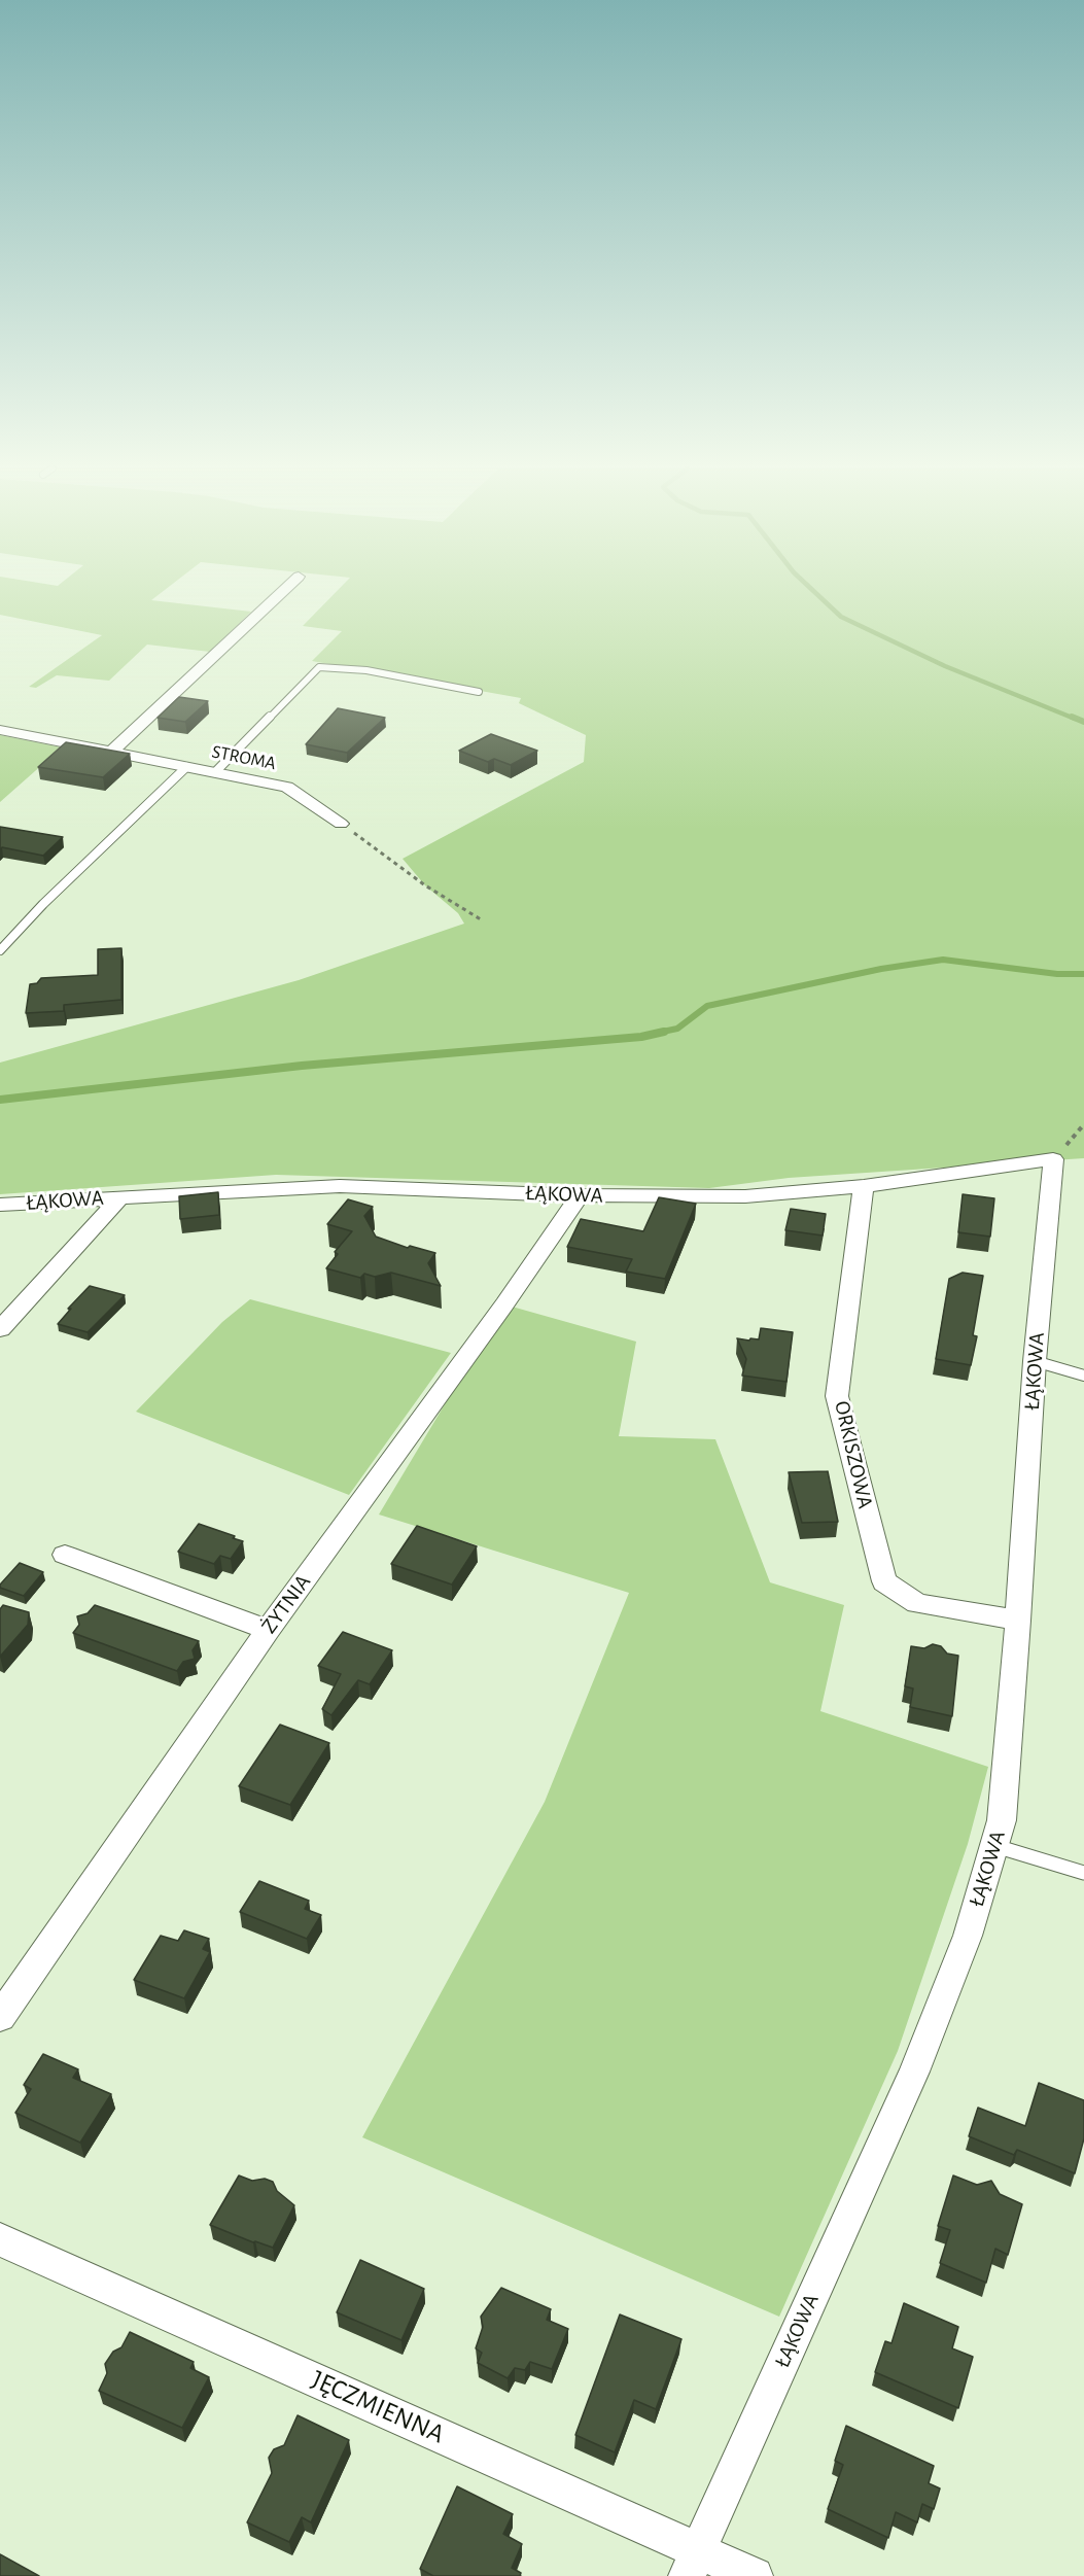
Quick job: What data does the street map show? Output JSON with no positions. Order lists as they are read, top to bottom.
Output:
{
  "streets": {
    "street": [
      "STROMA",
      "ŁĄKOWA",
      "ORKISZOWA",
      "ŻYTNIA",
      "JĘCZMIENNA"
    ]
  },
  "crossings": [
    ["ŁĄKOWA", "ORKISZOWA"],
    ["ŁĄKOWA", "ŻYTNIA"],
    ["ŁĄKOWA", "JĘCZMIENNA"]
  ]
}
